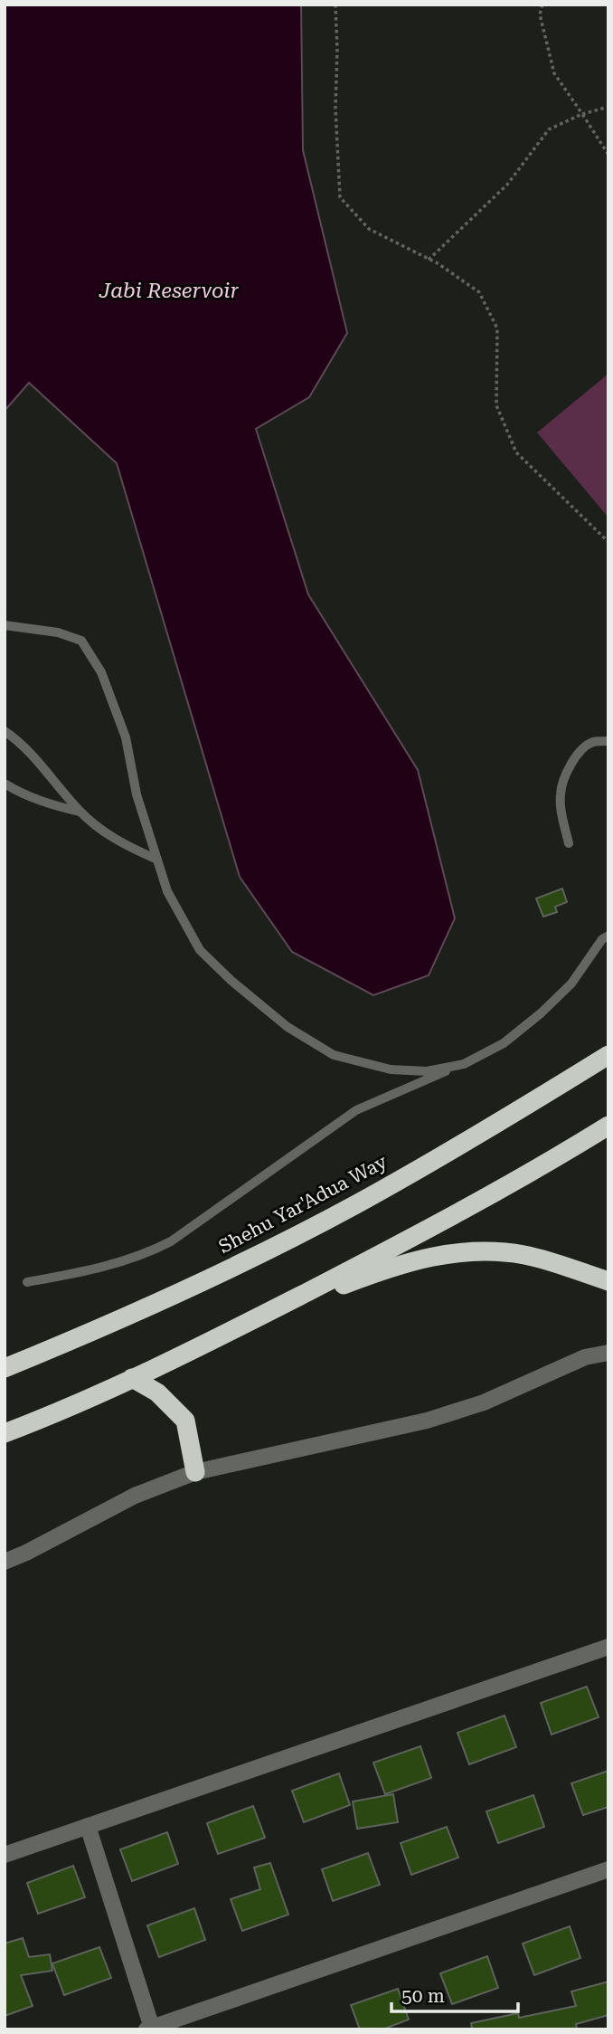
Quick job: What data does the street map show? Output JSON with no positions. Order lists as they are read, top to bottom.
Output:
{
  "streets": {
    "highway": ["Shehu Yar'Adua Way"]
  },
  "water": ["Jabi Reservoir"],
  "scale_bar": "50 m"
}
